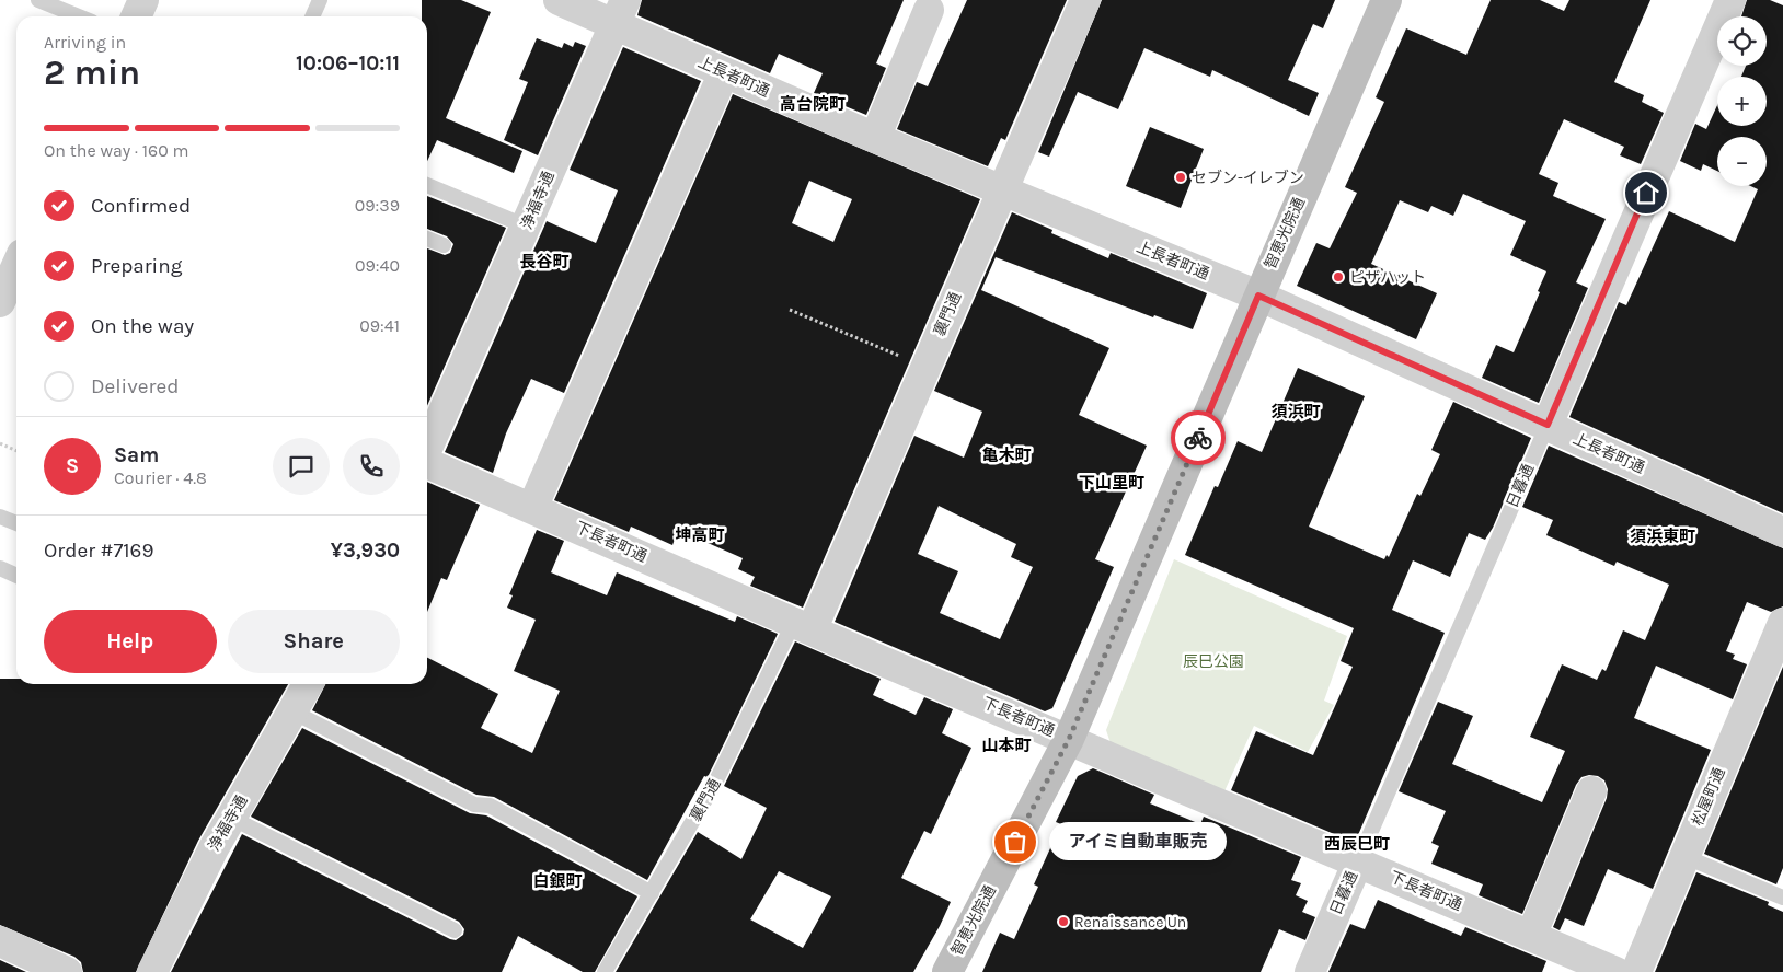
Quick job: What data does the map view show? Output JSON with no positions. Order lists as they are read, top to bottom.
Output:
{
  "streets": {
    "street": [
      "上長者町通",
      "浄福寺通",
      "智恵光院通",
      "裏門通",
      "日暮通",
      "下長者町通",
      "松屋町通"
    ]
  },
  "crossings": [
    ["上長者町通", "浄福寺通"],
    ["上長者町通", "智恵光院通"],
    ["上長者町通", "裏門通"],
    ["上長者町通", "日暮通"],
    ["智恵光院通", "下長者町通"],
    ["裏門通", "下長者町通"],
    ["日暮通", "下長者町通"]
  ],
  "districts": [
    "高台院町",
    "長谷町",
    "須浜町",
    "亀木町",
    "下山里町",
    "坤高町",
    "須浜東町",
    "山本町",
    "西辰巳町",
    "白銀町"
  ],
  "parks": ["辰巳公園"],
  "places": [
    "セブン-イレブン",
    "ピザハット",
    "アイミ自動車販売",
    "Renaissance Un"
  ],
  "page": {
    "map_buttons": ["+", "−"],
    "heading": ["2 min", "Arriving in", "10:06–10:11"],
    "panel": [
      "Sam",
      "Courier · 4.8",
      "Order #7169",
      "¥3,930"
    ],
    "bar": "On the way · 160 m",
    "list": [
      ["Confirmed", "09:39"],
      ["Preparing", "09:40"],
      ["On the way", "09:41"],
      "Delivered"
    ],
    "round": "S",
    "buttons": ["Help", "Share"],
    "bubble": "アイミ自動車販売"
  }
}
